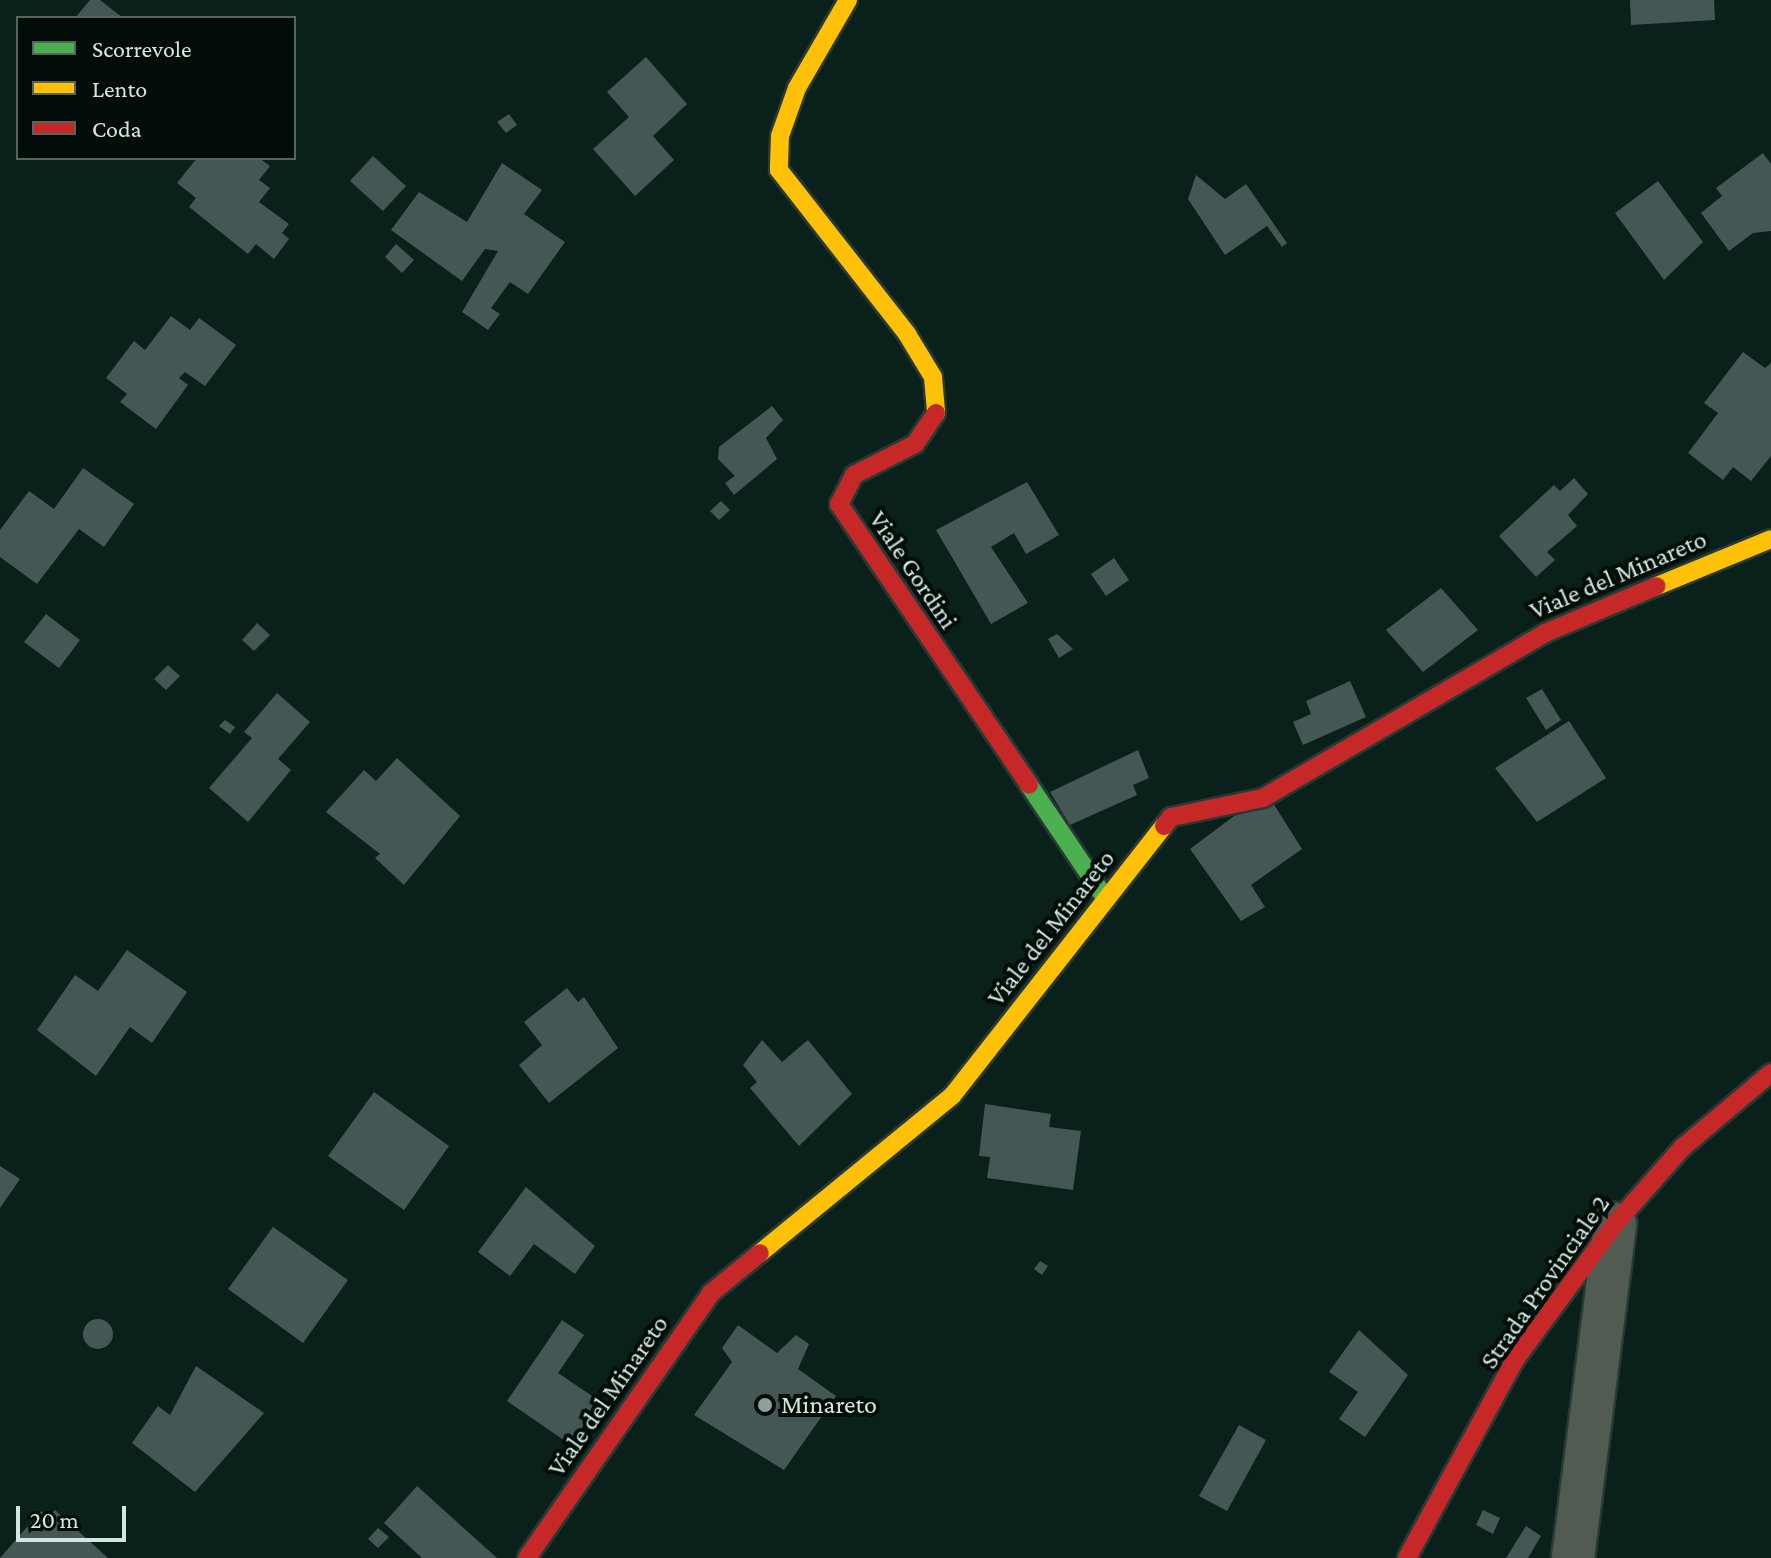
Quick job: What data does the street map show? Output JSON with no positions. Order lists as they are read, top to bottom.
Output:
{
  "streets": {
    "street": ["Viale Gordini", "Viale del Minareto", "Strada Provinciale 2"]
  },
  "crossings": [
    ["Viale Gordini", "Viale del Minareto"]
  ],
  "places": ["Minareto"],
  "legend": ["Scorrevole", "Lento", "Coda"],
  "scale_bar": "20 m"
}
